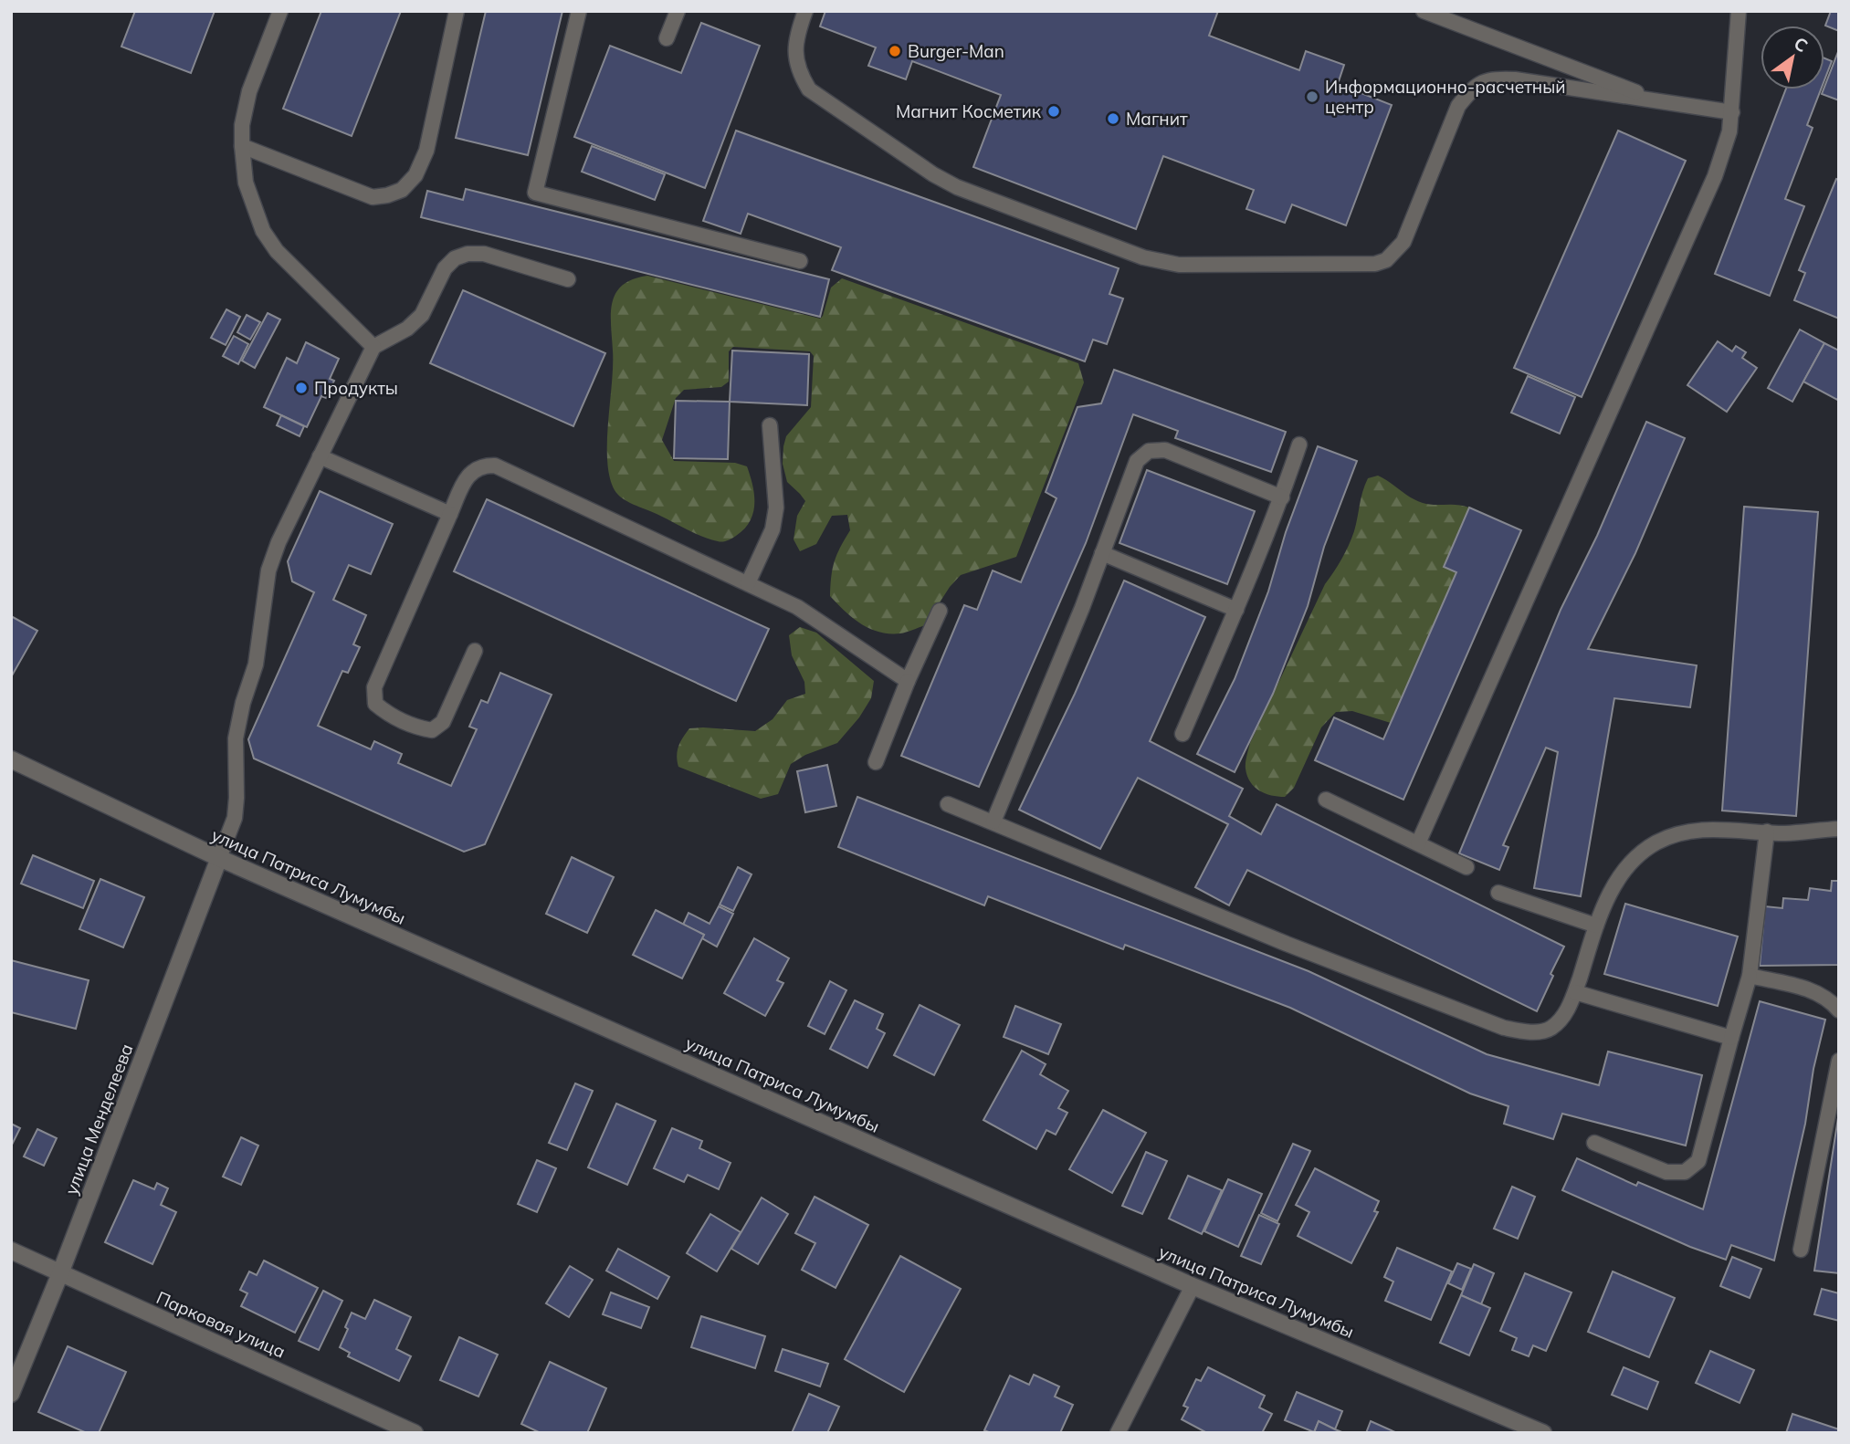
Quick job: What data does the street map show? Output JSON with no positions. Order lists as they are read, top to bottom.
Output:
{
  "streets": {
    "street": ["улица Патриса Лумумбы", "улица Менделеева", "Парковая улица"]
  },
  "crossings": [
    ["улица Патриса Лумумбы", "улица Менделеева"],
    ["улица Менделеева", "Парковая улица"]
  ],
  "places": [
    "Burger-Man",
    "Информационно-расчетный центр",
    "Магнит Косметик",
    "Магнит",
    "Продукты"
  ],
  "north": "top right"
}
